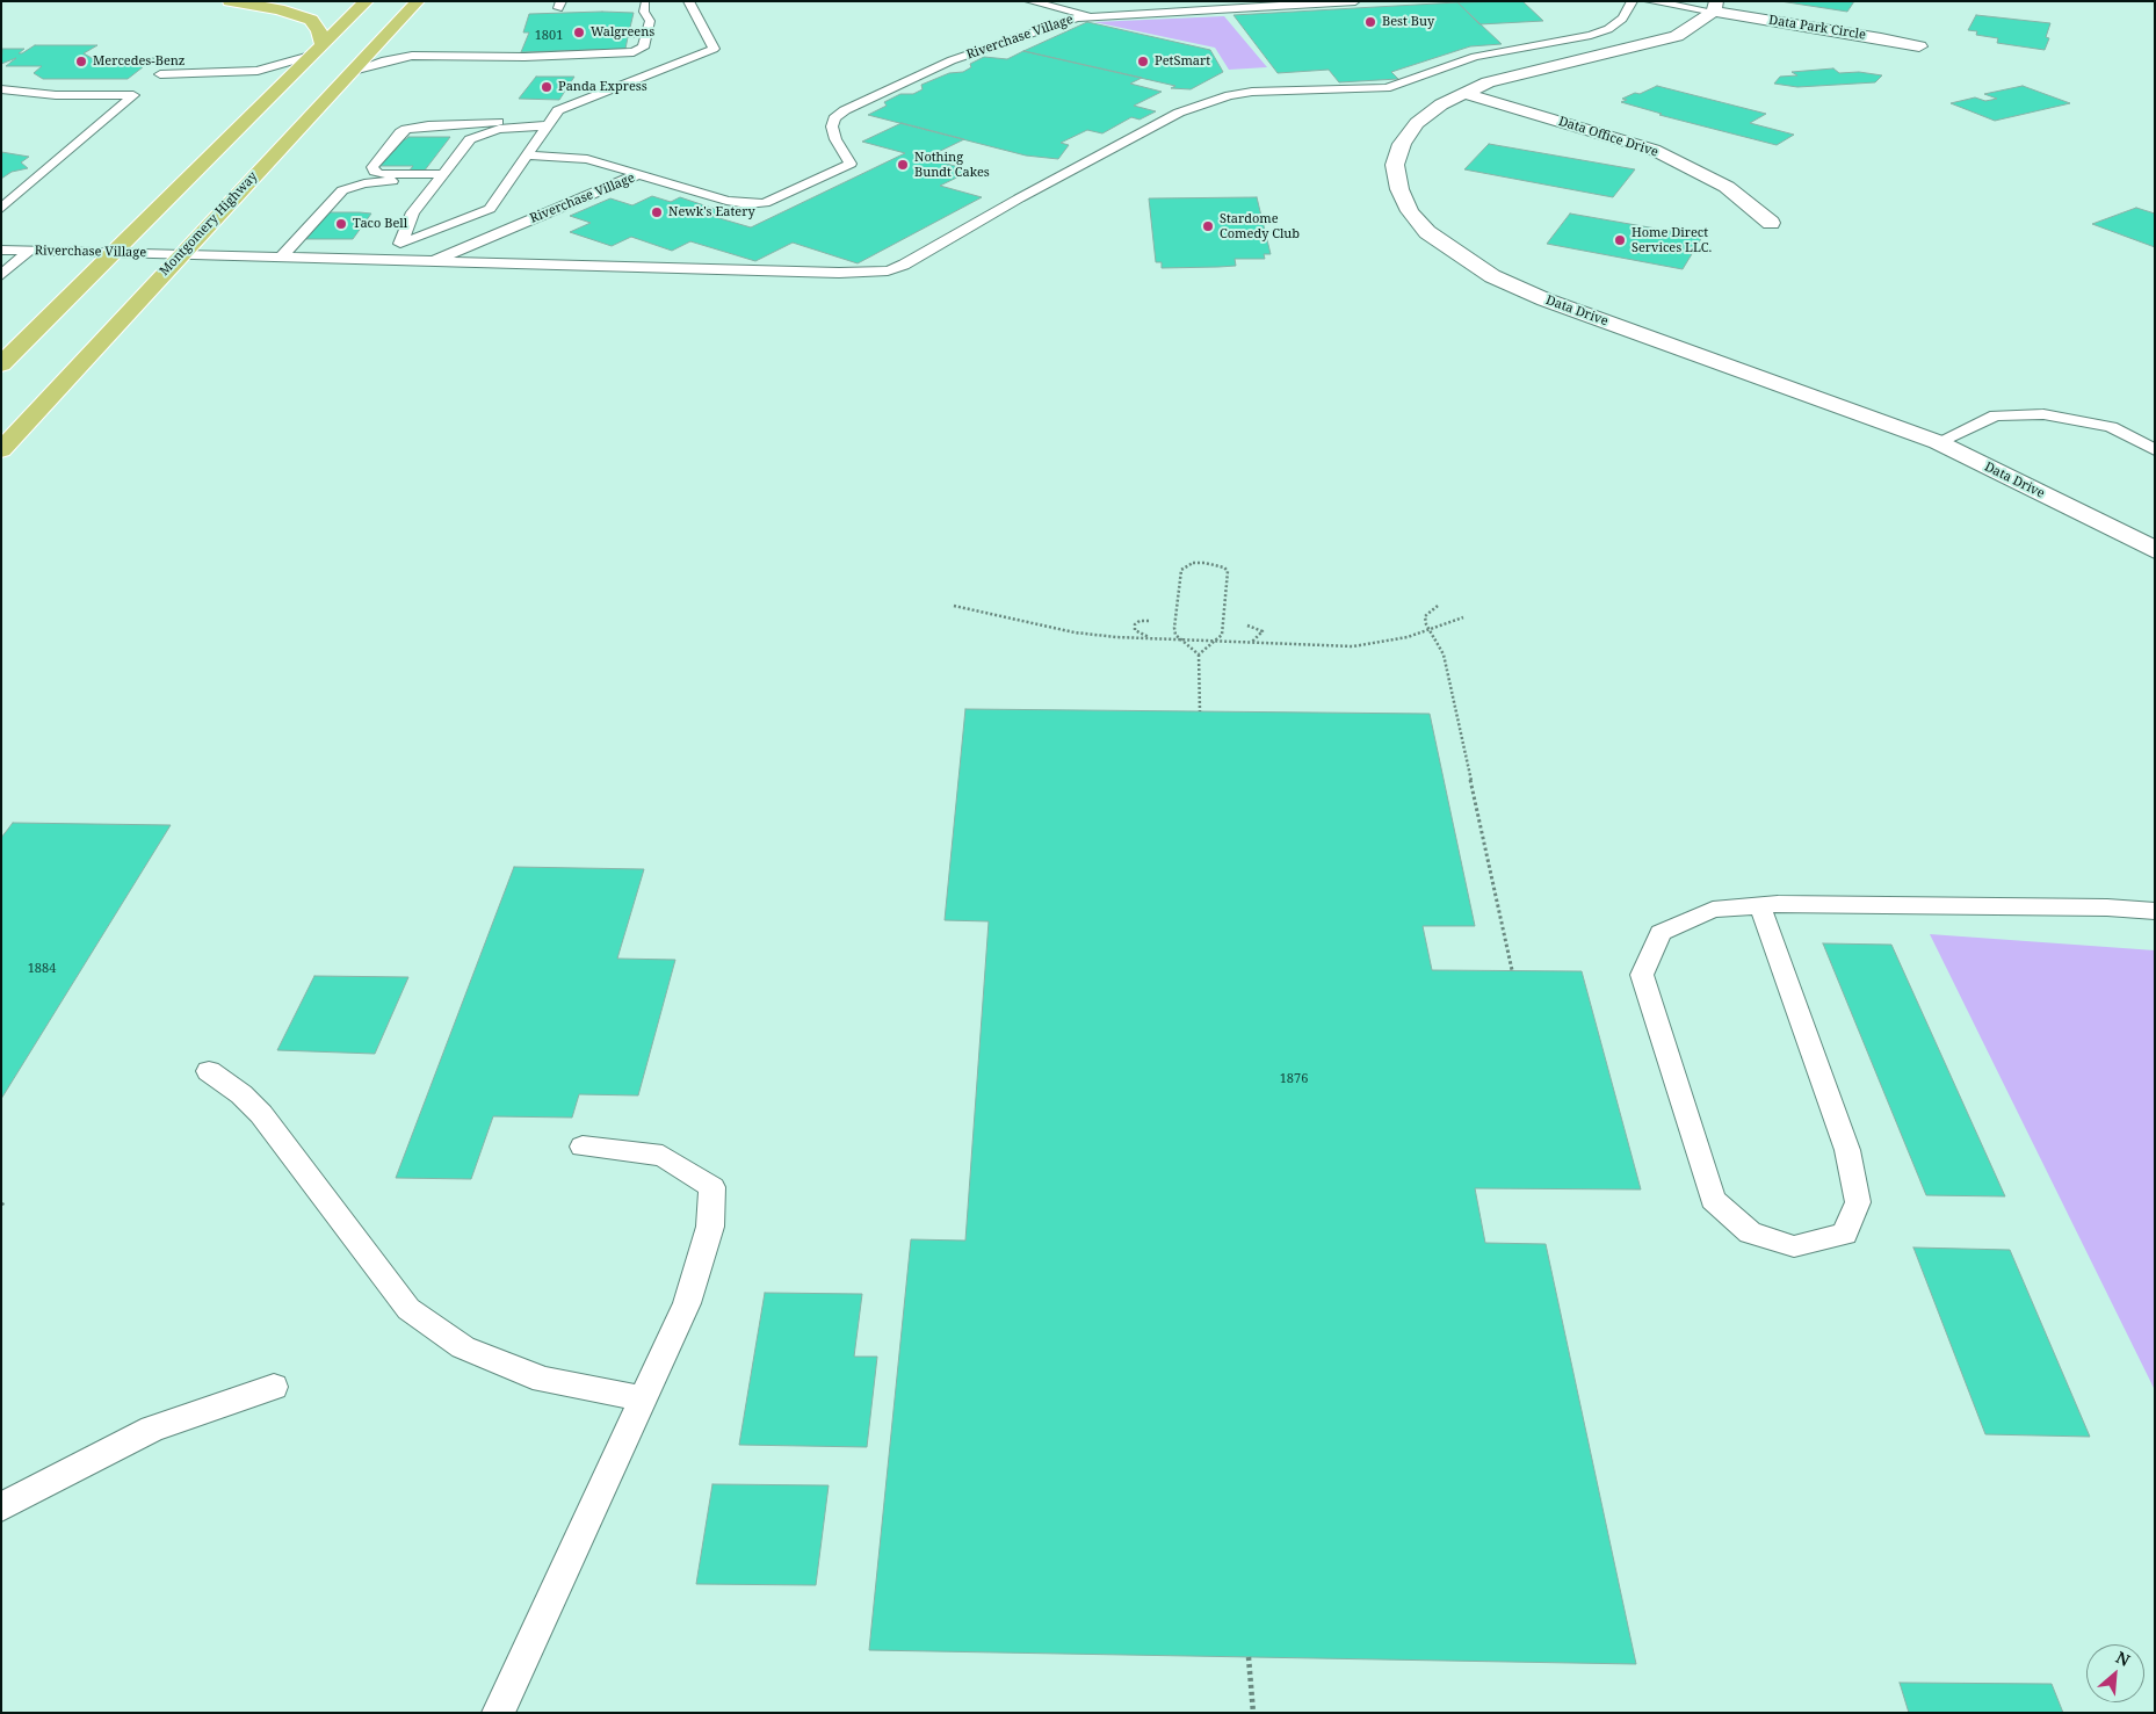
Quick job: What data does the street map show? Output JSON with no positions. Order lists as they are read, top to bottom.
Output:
{
  "streets": {
    "main road": ["Montgomery Highway"],
    "street": ["Data Park Circle", "Data Office Drive", "Data Drive"],
    "lane": ["Riverchase Village"]
  },
  "crossings": [
    ["Data Park Circle", "Data Drive"],
    ["Riverchase Village", "Montgomery Highway"],
    ["Data Office Drive", "Data Drive"]
  ],
  "places": [
    "Best Buy",
    "Walgreens",
    "Mercedes-Benz",
    "PetSmart",
    "Panda Express",
    "Nothing Bundt Cakes",
    "Newk's Eatery",
    "Taco Bell",
    "Stardome Comedy Club",
    "Home Direct Services LLC."
  ],
  "house_numbers": ["1801", "1884", "1876"],
  "north": "top right"
}
